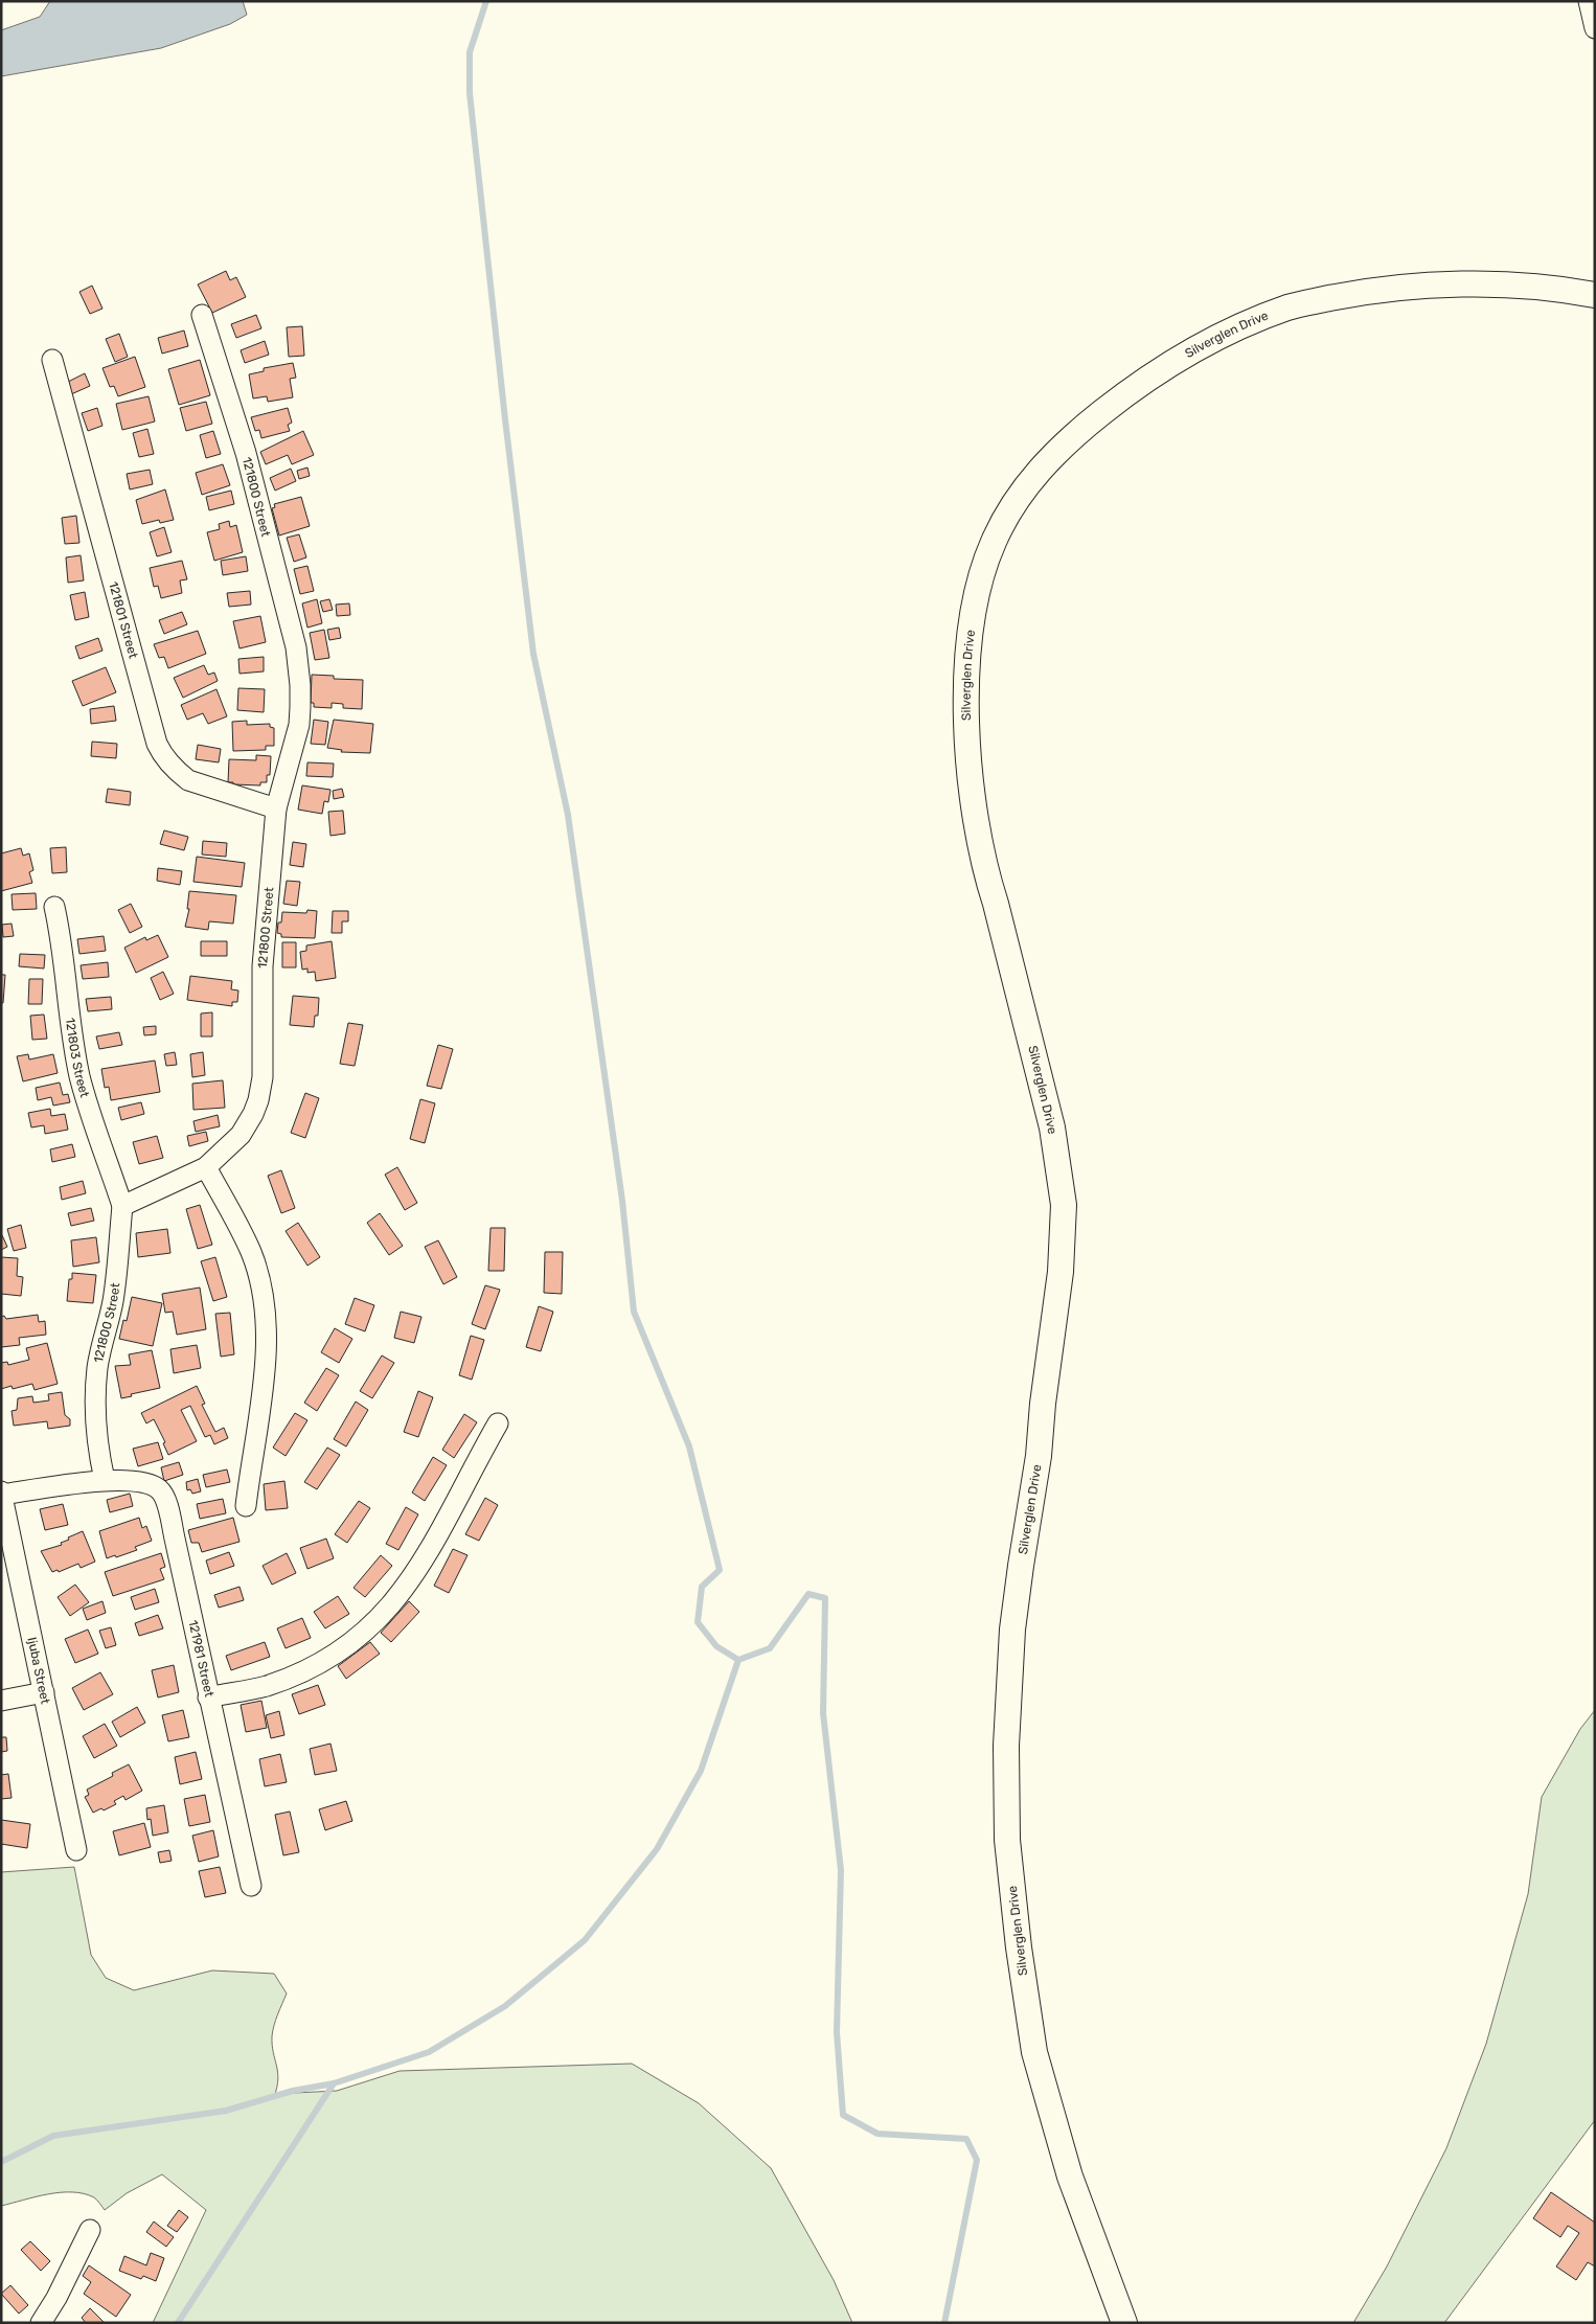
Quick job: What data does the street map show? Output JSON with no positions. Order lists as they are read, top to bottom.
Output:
{
  "streets": {
    "street": [
      "Silverglen Drive",
      "121800 Street",
      "121801 Street",
      "121803 Street",
      "121981 Street",
      "Ijuba Street"
    ]
  },
  "crossings": [
    ["121800 Street", "121801 Street"],
    ["121800 Street", "121803 Street"],
    ["121800 Street", "121981 Street"],
    ["121981 Street", "Ijuba Street"]
  ]
}
